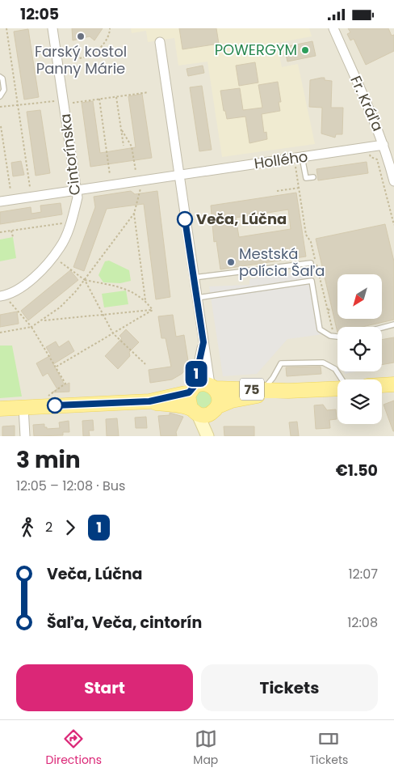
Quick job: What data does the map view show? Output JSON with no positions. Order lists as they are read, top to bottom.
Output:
{
  "streets": {
    "main road": ["75"],
    "street": ["Fr. Kráľa", "Cintorínska", "Hollého"]
  },
  "crossings": [
    ["Fr. Kráľa", "Hollého"],
    ["Cintorínska", "Hollého"]
  ],
  "places": [
    "Farský kostol Panny Márie",
    "POWERGYM",
    "Veča, Lúčna",
    "Mestská polícia Šaľa"
  ],
  "lines": ["bus line 1"],
  "north": "bottom left",
  "page": {
    "status": "12:05",
    "on_map": "1",
    "heading": ["3 min", "12:05 – 12:08 · Bus", "€1.50"],
    "legs": ["2", "1"],
    "list": [
      {
        "name": "Veča, Lúčna",
        "value": "12:07"
      },
      {
        "name": "Šaľa, Veča, cintorín",
        "value": "12:08"
      }
    ],
    "buttons": ["Start", "Tickets"],
    "tabs": ["Directions", "Map", "Tickets"]
  }
}
